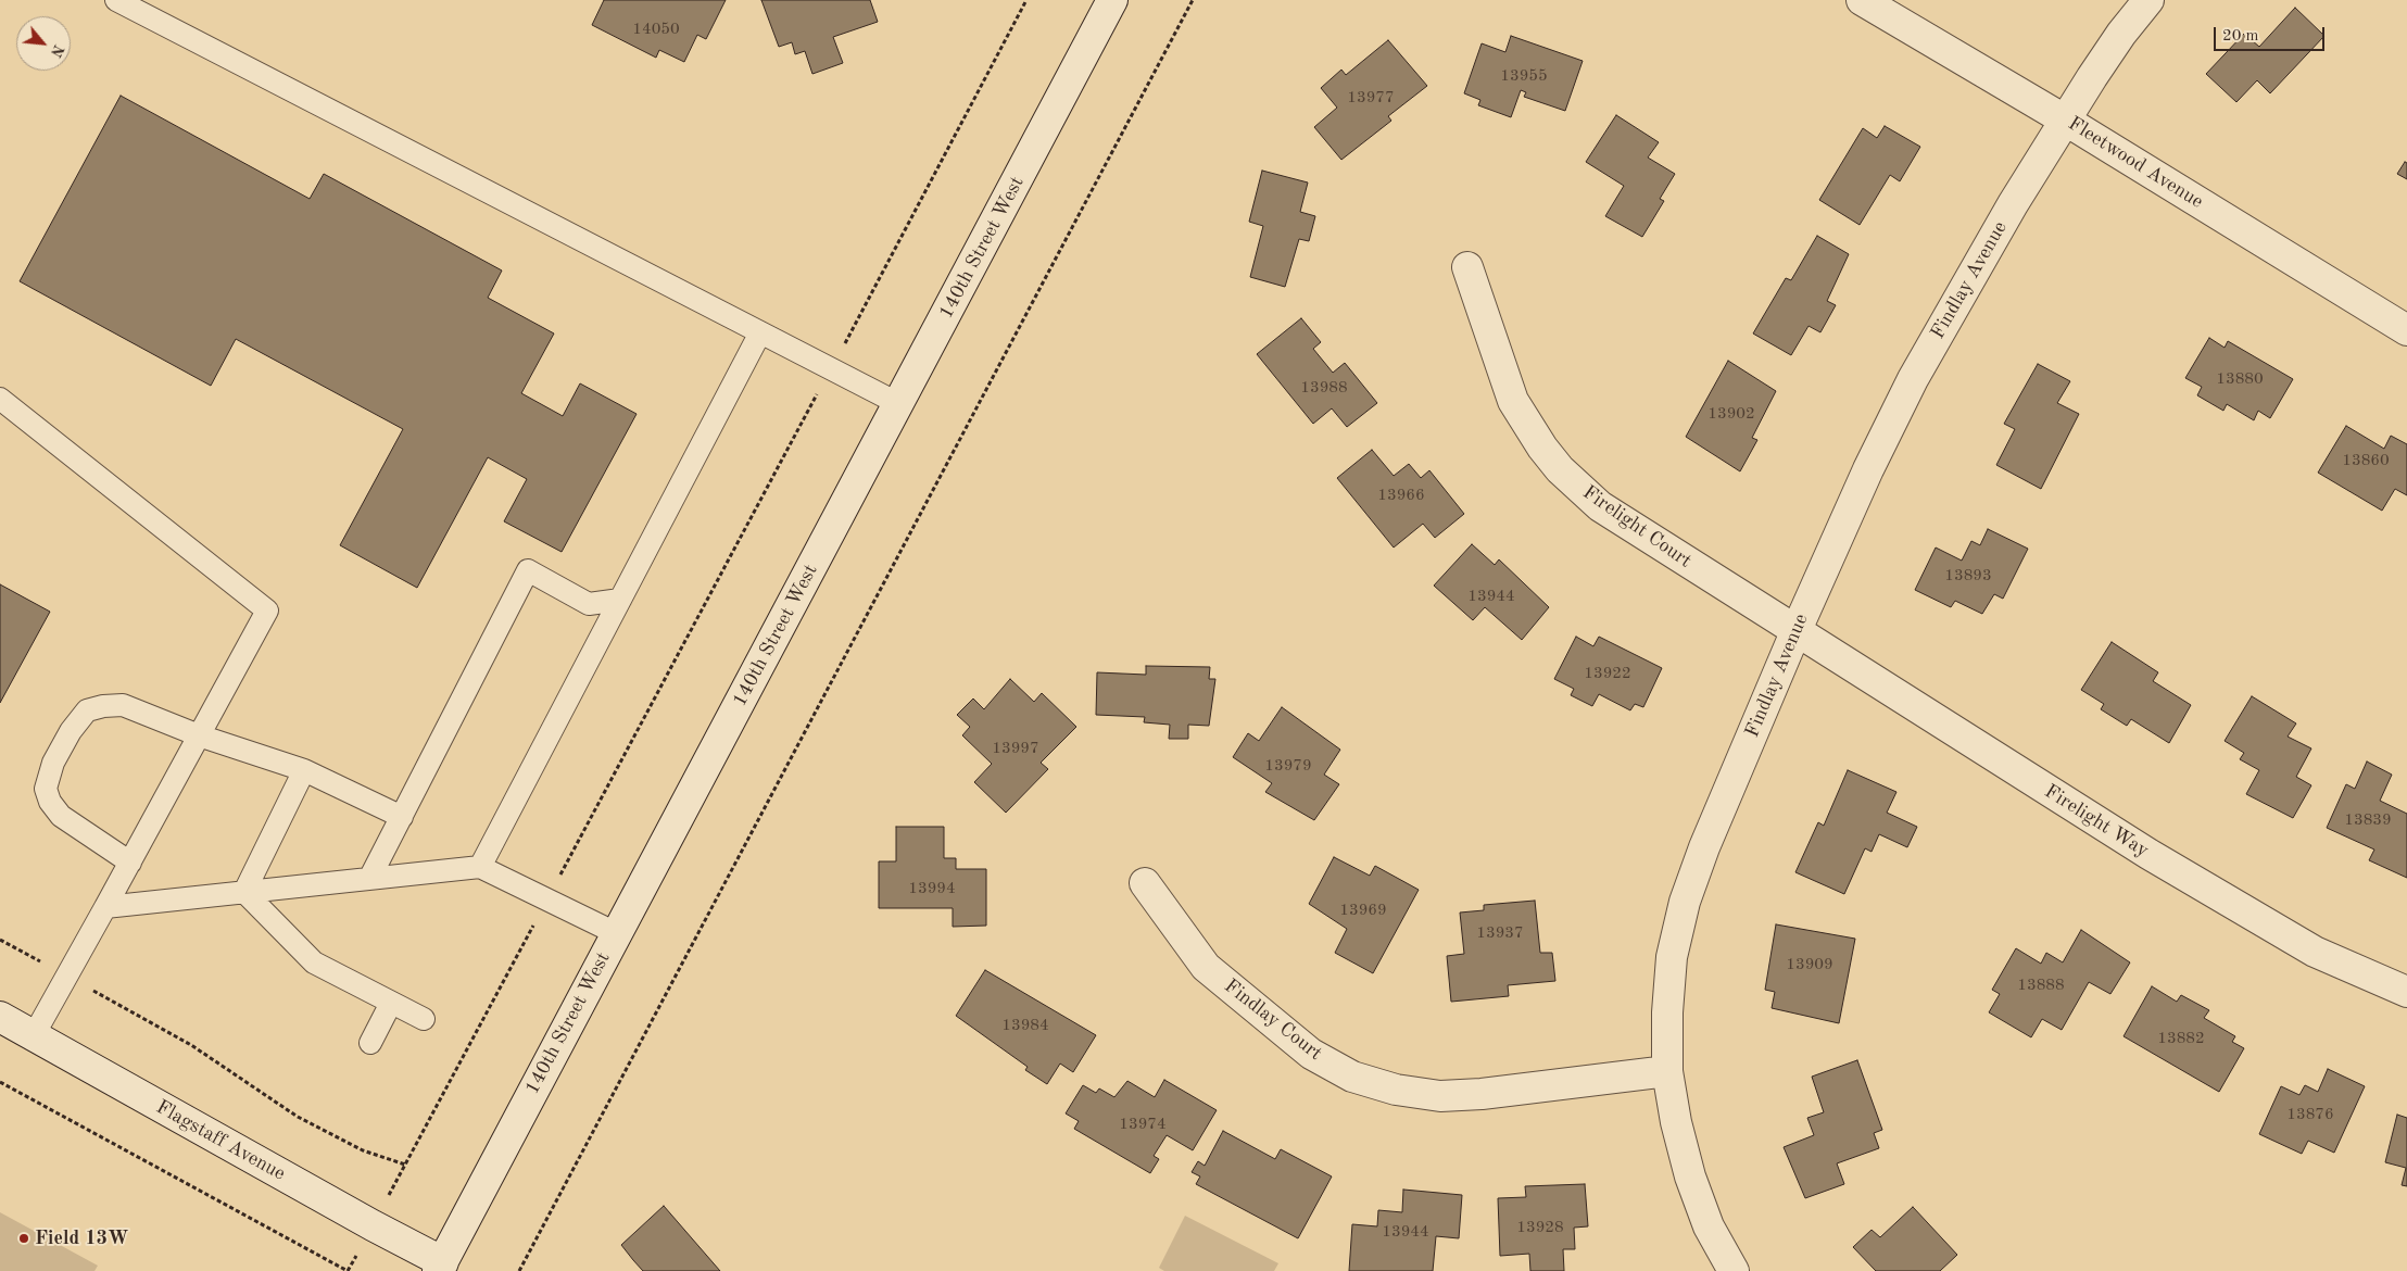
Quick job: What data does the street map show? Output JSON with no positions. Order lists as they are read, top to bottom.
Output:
{
  "streets": {
    "street": [
      "Fleetwood Avenue",
      "140th Street West",
      "Findlay Avenue",
      "Firelight Court",
      "Firelight Way",
      "Findlay Court",
      "Flagstaff Avenue"
    ]
  },
  "crossings": [
    ["Fleetwood Avenue", "Findlay Avenue"],
    ["140th Street West", "Flagstaff Avenue"],
    ["Findlay Avenue", "Firelight Court"],
    ["Findlay Avenue", "Firelight Way"],
    ["Findlay Avenue", "Findlay Court"],
    ["Firelight Court", "Firelight Way"]
  ],
  "places": ["Field 13W"],
  "house_numbers": [
    "14050",
    "13955",
    "13977",
    "13880",
    "13988",
    "13902",
    "13860",
    "13966",
    "13893",
    "13944",
    "13922",
    "13997",
    "13979",
    "13839",
    "13994",
    "13969",
    "13937",
    "13909",
    "13888",
    "13984",
    "13882",
    "13876",
    "13974",
    "13928",
    "13944"
  ],
  "scale_bar": "20 m",
  "north": "bottom right"
}
